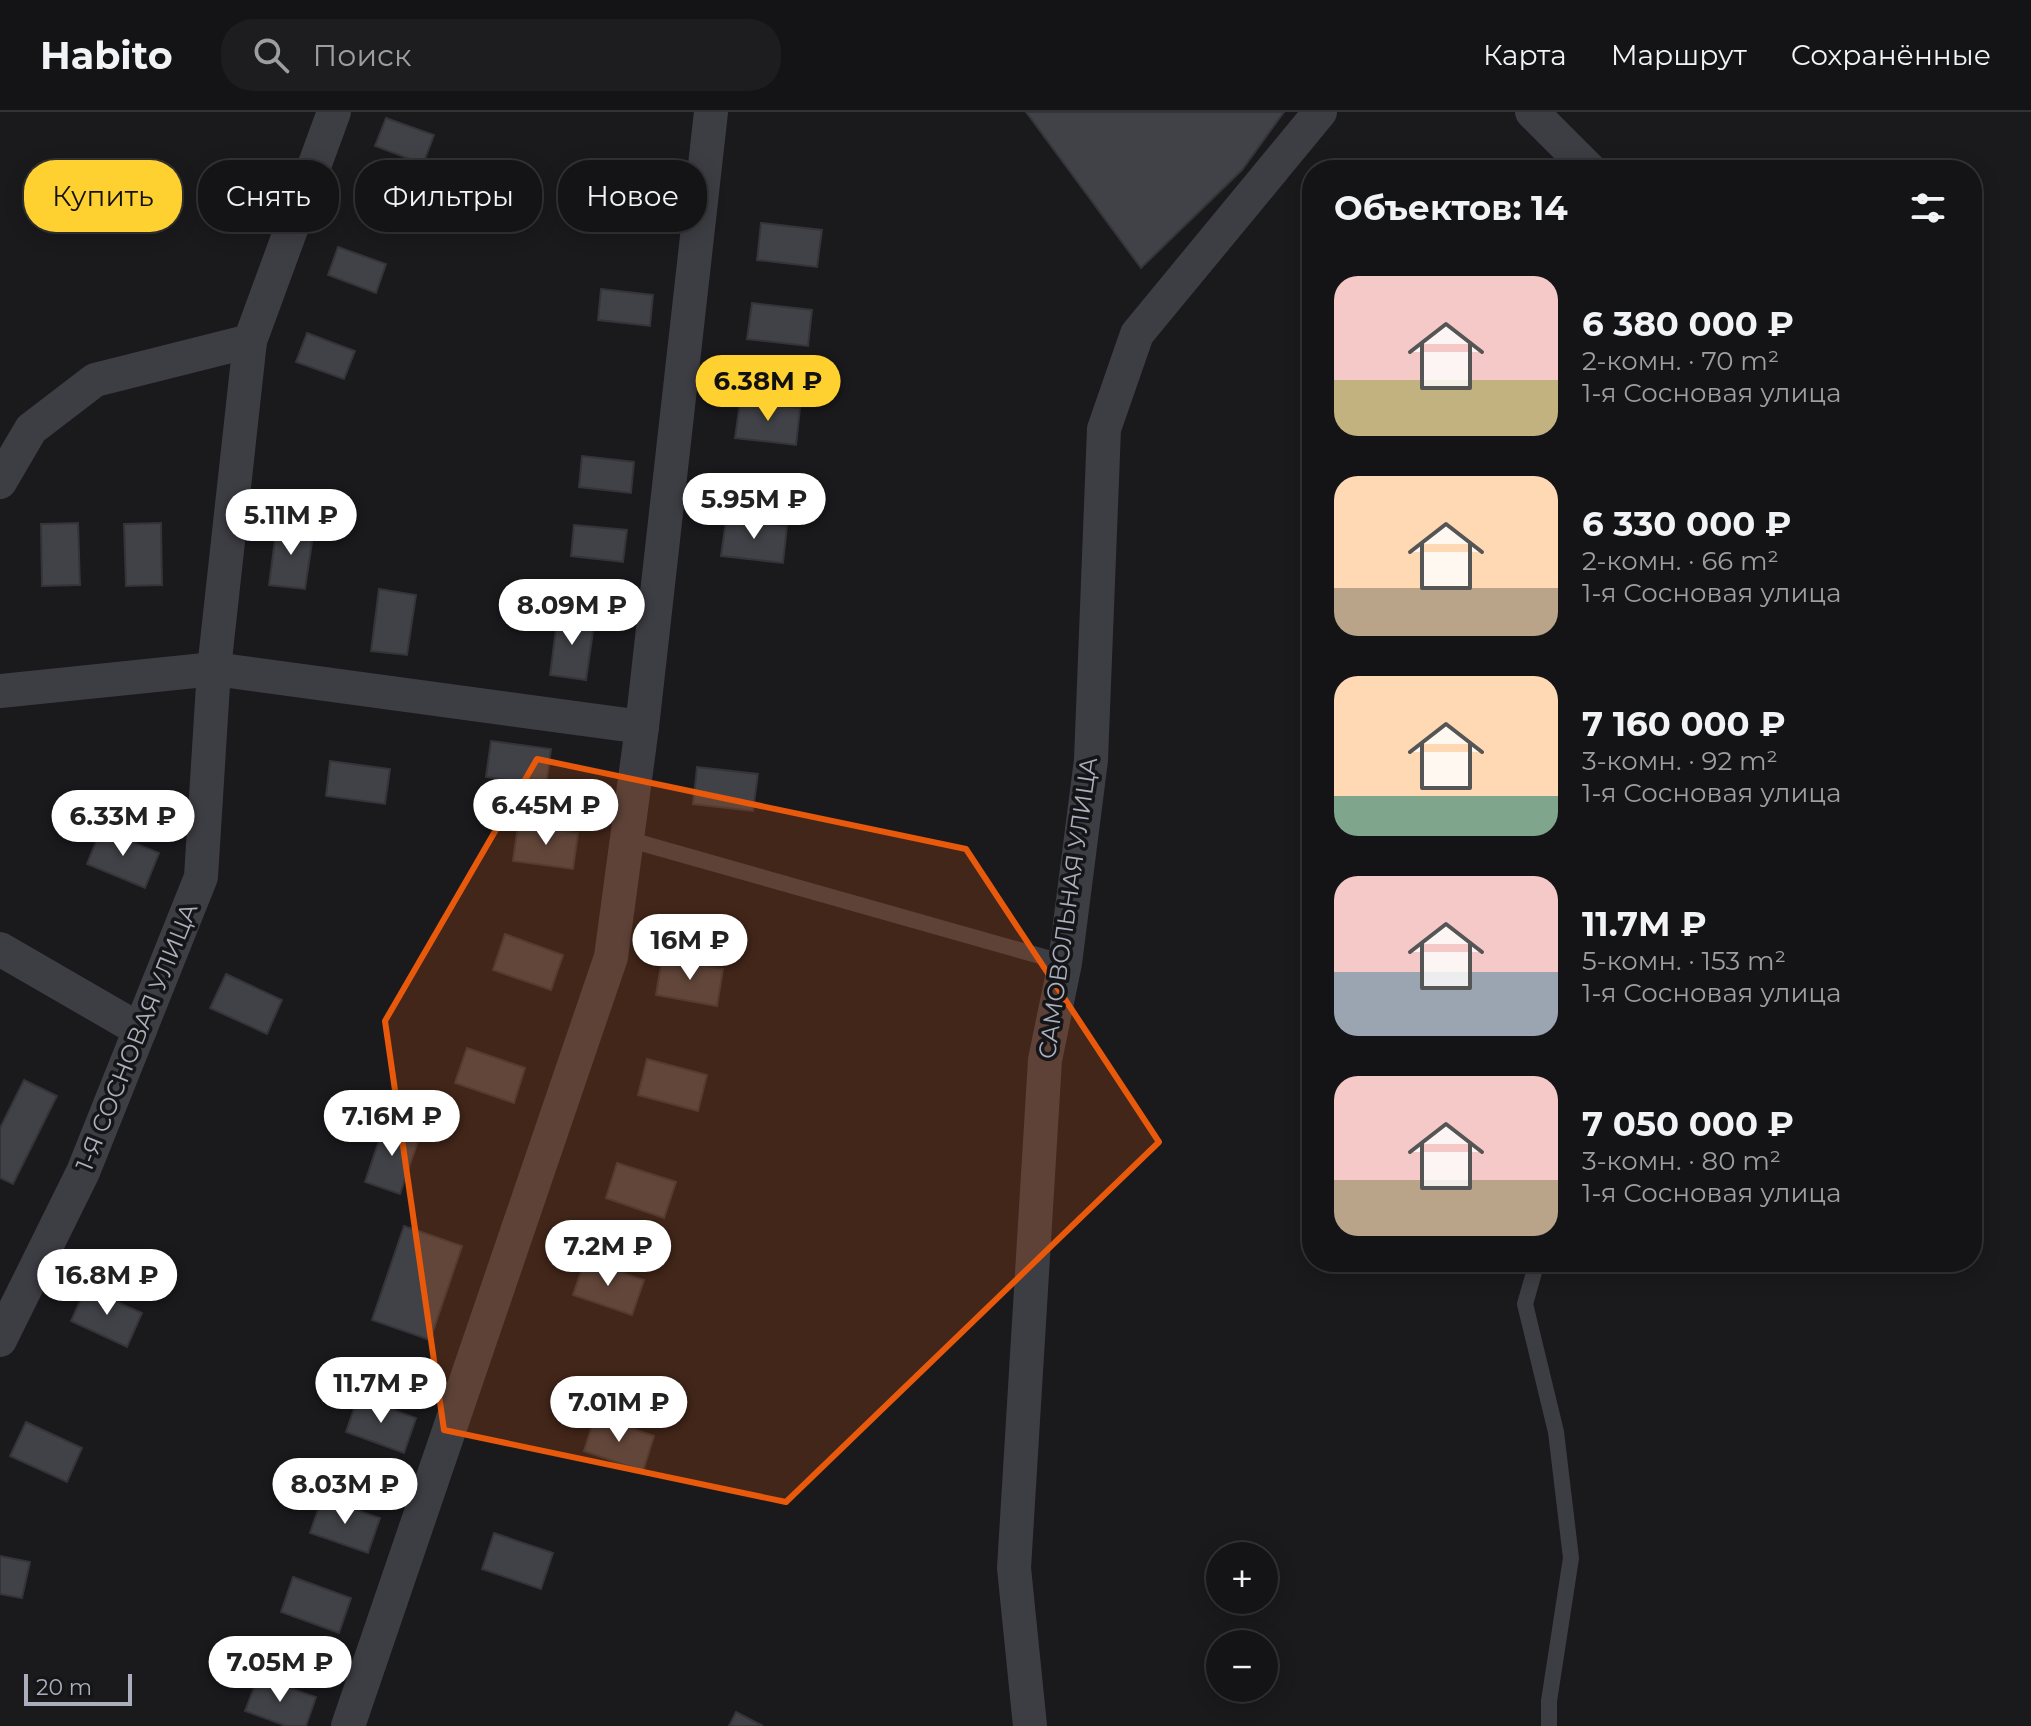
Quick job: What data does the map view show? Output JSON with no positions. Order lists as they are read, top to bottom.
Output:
{
  "streets": {
    "street": ["САМОВОЛЬНАЯ УЛИЦА", "1-Я СОСНОВАЯ УЛИЦА"]
  },
  "scale_bar": "20 m",
  "page": {
    "header": "Habito",
    "search": "Поиск",
    "nav": ["Карта", "Маршрут", "Сохранённые"],
    "chip": [
      "Купить",
      "Снять",
      "Фильтры",
      "Новое"
    ],
    "heading": "Объектов: 14",
    "list": [
      {
        "name": "6 380 000 ₽",
        "note": "2-комн. · 70 m² · 1-я Сосновая улица"
      },
      {
        "name": "6 330 000 ₽",
        "note": "2-комн. · 66 m² · 1-я Сосновая улица"
      },
      {
        "name": "7 160 000 ₽",
        "note": "3-комн. · 92 m² · 1-я Сосновая улица"
      },
      {
        "name": "11.7M ₽",
        "note": "5-комн. · 153 m² · 1-я Сосновая улица"
      },
      {
        "name": "7 050 000 ₽",
        "note": "3-комн. · 80 m² · 1-я Сосновая улица"
      }
    ],
    "price": [
      "6.38M ₽",
      "5.95M ₽",
      "5.11M ₽",
      "8.09M ₽",
      "6.45M ₽",
      "6.33M ₽",
      "16M ₽",
      "7.16M ₽",
      "7.2M ₽",
      "16.8M ₽",
      "11.7M ₽",
      "7.01M ₽",
      "8.03M ₽",
      "7.05M ₽"
    ],
    "map_buttons": ["+", "−"],
    "scale": "20 m"
  }
}
